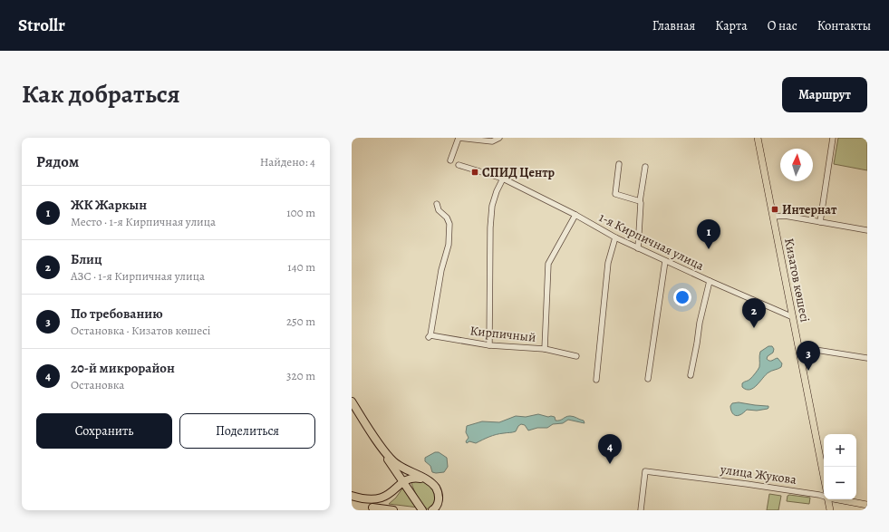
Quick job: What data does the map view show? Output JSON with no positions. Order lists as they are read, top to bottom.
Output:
{
  "streets": {
    "main road": ["Кизатов көшесі", "улица Жукова"],
    "street": ["1-я Кирпичная улица", "Кирпичный"]
  },
  "crossings": [
    ["1-я Кирпичная улица", "Кизатов көшесі"]
  ],
  "places": {
    "transit": ["СПИД Центр", "Интернат"]
  },
  "north": "top",
  "page": {
    "header": "Strollr",
    "nav": [
      "Главная",
      "Карта",
      "О нас",
      "Контакты"
    ],
    "title": "Как добраться",
    "buttons": [
      "Маршрут",
      ["Сохранить", "Поделиться"]
    ],
    "heading": ["Рядом", "Найдено: 4"],
    "list": [
      {
        "mark": "1",
        "name": "ЖК Жаркын",
        "note": "Место · 1-я Кирпичная улица",
        "value": "100 m"
      },
      {
        "mark": "2",
        "name": "Блиц",
        "note": "АЗС · 1-я Кирпичная улица",
        "value": "140 m"
      },
      {
        "mark": "3",
        "name": "По требованию",
        "note": "Остановка · Кизатов көшесі",
        "value": "250 m"
      },
      {
        "mark": "4",
        "name": "20-й микрорайон",
        "note": "Остановка",
        "value": "320 m"
      }
    ],
    "pins": [
      "1",
      "2",
      "3",
      "4"
    ],
    "map_buttons": ["+", "−"]
  }
}
